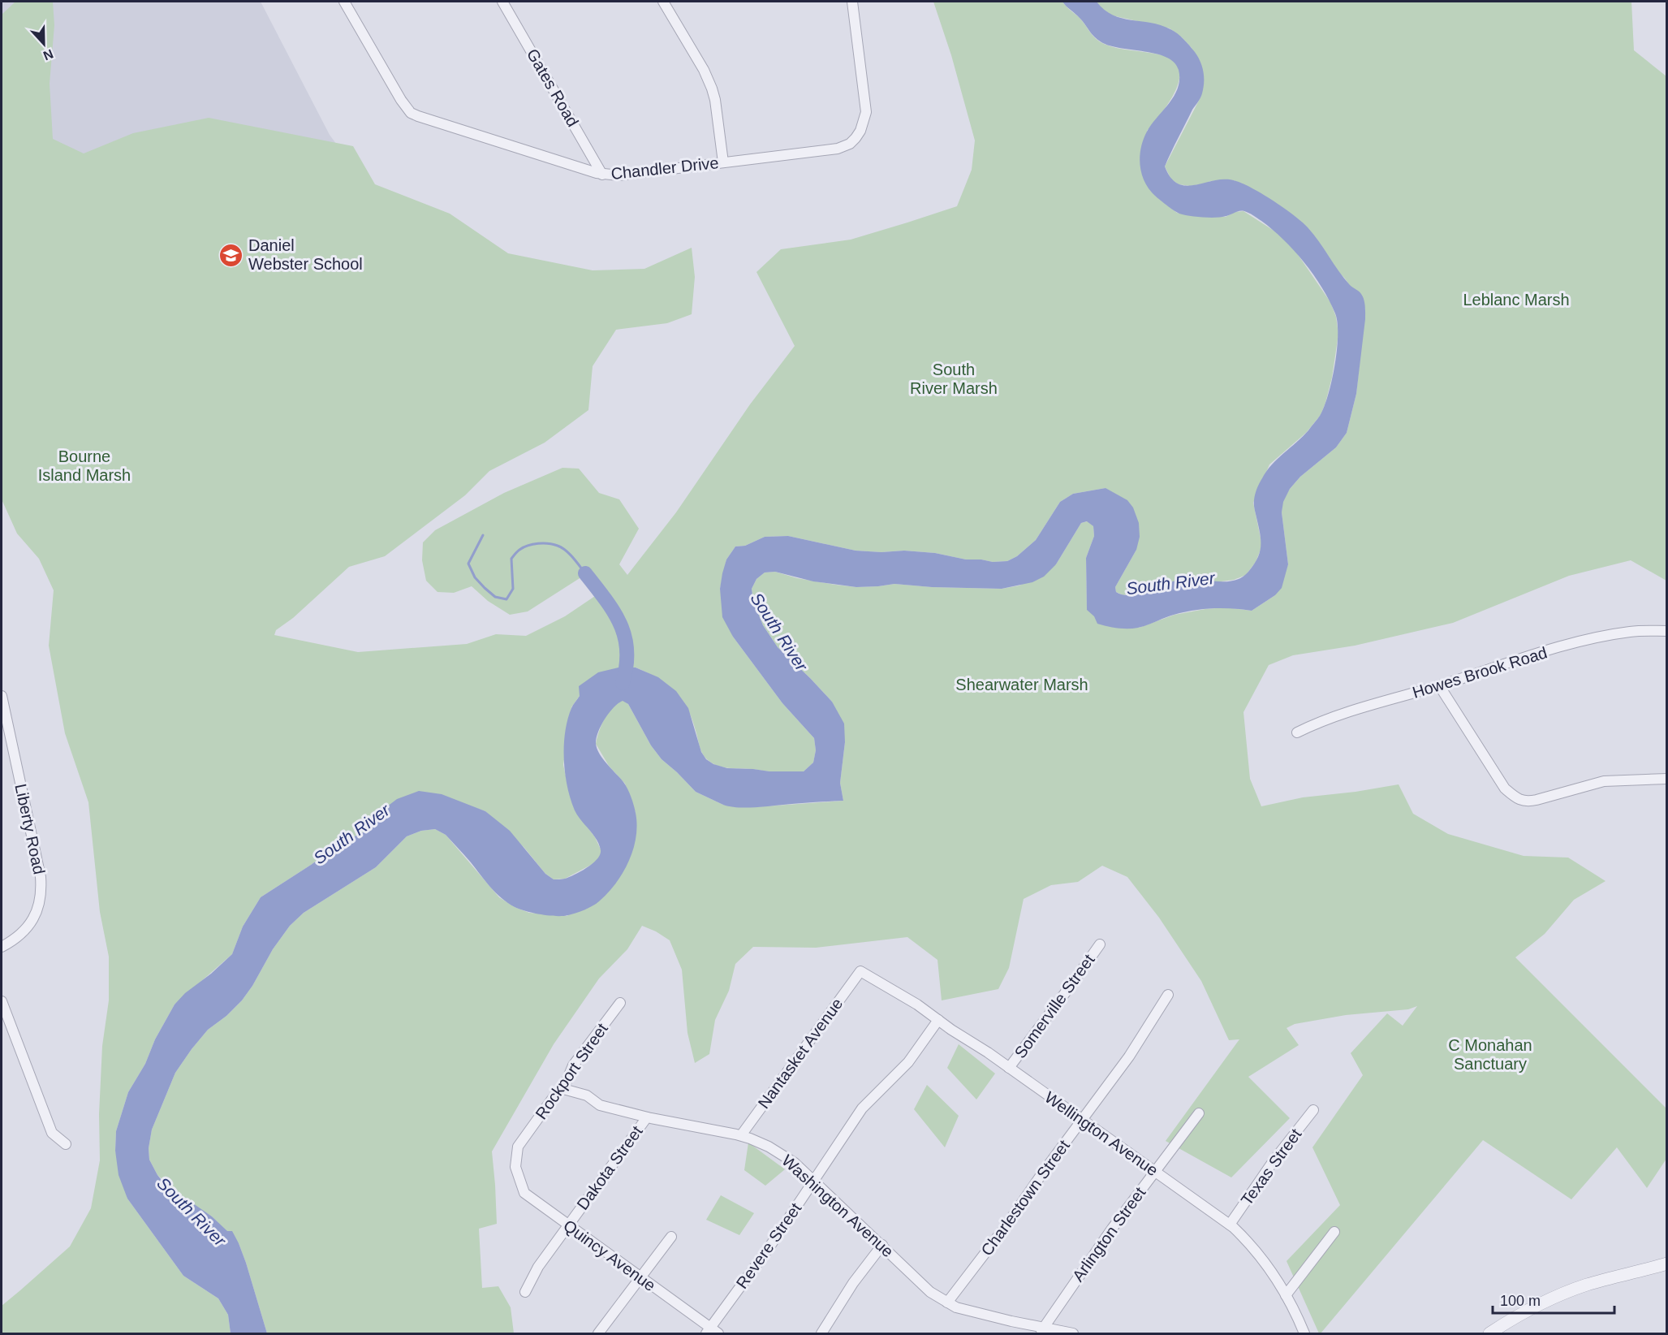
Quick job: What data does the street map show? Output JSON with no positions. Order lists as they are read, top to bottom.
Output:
{
  "streets": {
    "street": [
      "Gates Road",
      "Chandler Drive",
      "Howes Brook Road",
      "Liberty Road",
      "Somerville Street",
      "Nantasket Avenue",
      "Rockport Street",
      "Wellington Avenue",
      "Texas Street",
      "Dakota Street",
      "Charlestown Street",
      "Washington Avenue",
      "Arlington Street",
      "Revere Street",
      "Quincy Avenue"
    ]
  },
  "crossings": [
    ["Gates Road", "Chandler Drive"],
    ["Somerville Street", "Wellington Avenue"],
    ["Nantasket Avenue", "Wellington Avenue"],
    ["Nantasket Avenue", "Washington Avenue"],
    ["Rockport Street", "Washington Avenue"],
    ["Rockport Street", "Quincy Avenue"],
    ["Wellington Avenue", "Texas Street"],
    ["Wellington Avenue", "Charlestown Street"],
    ["Wellington Avenue", "Arlington Street"],
    ["Wellington Avenue", "Revere Street"],
    ["Dakota Street", "Washington Avenue"],
    ["Dakota Street", "Quincy Avenue"],
    ["Charlestown Street", "Washington Avenue"],
    ["Washington Avenue", "Arlington Street"],
    ["Washington Avenue", "Revere Street"],
    ["Revere Street", "Quincy Avenue"]
  ],
  "water": ["South River"],
  "parks": [
    "Leblanc Marsh",
    "South River Marsh",
    "Bourne Island Marsh",
    "Shearwater Marsh",
    "C Monahan Sanctuary"
  ],
  "places": {
    "school or university": ["Daniel Webster School"]
  },
  "scale_bar": "100 m",
  "north": "bottom"
}
